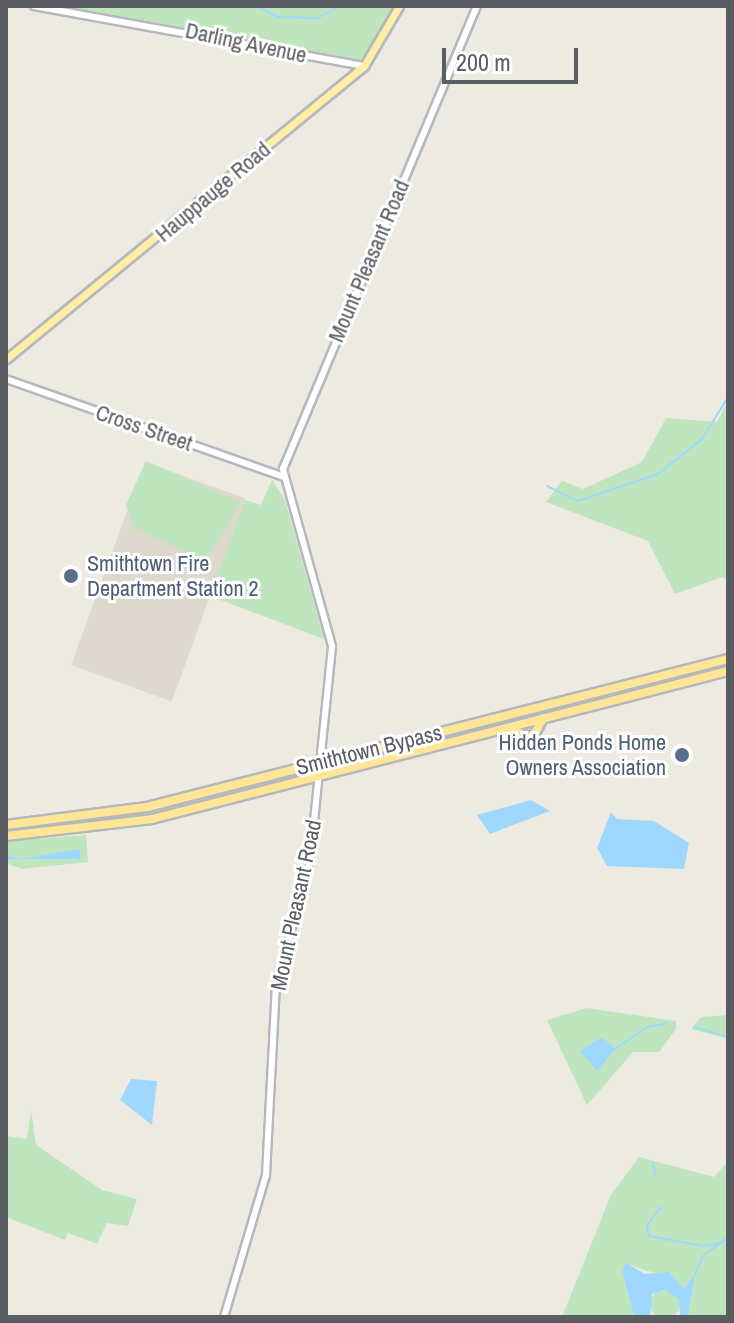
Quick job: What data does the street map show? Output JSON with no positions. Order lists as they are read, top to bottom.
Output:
{
  "streets": {
    "highway": ["Smithtown Bypass"],
    "main road": ["Hauppauge Road"],
    "street": ["Darling Avenue", "Mount Pleasant Road", "Cross Street"]
  },
  "crossings": [
    ["Darling Avenue", "Hauppauge Road"],
    ["Mount Pleasant Road", "Cross Street"],
    ["Mount Pleasant Road", "Smithtown Bypass"]
  ],
  "places": ["Smithtown Fire Department Station 2", "Hidden Ponds Home Owners Association"],
  "scale_bar": "200 m"
}
